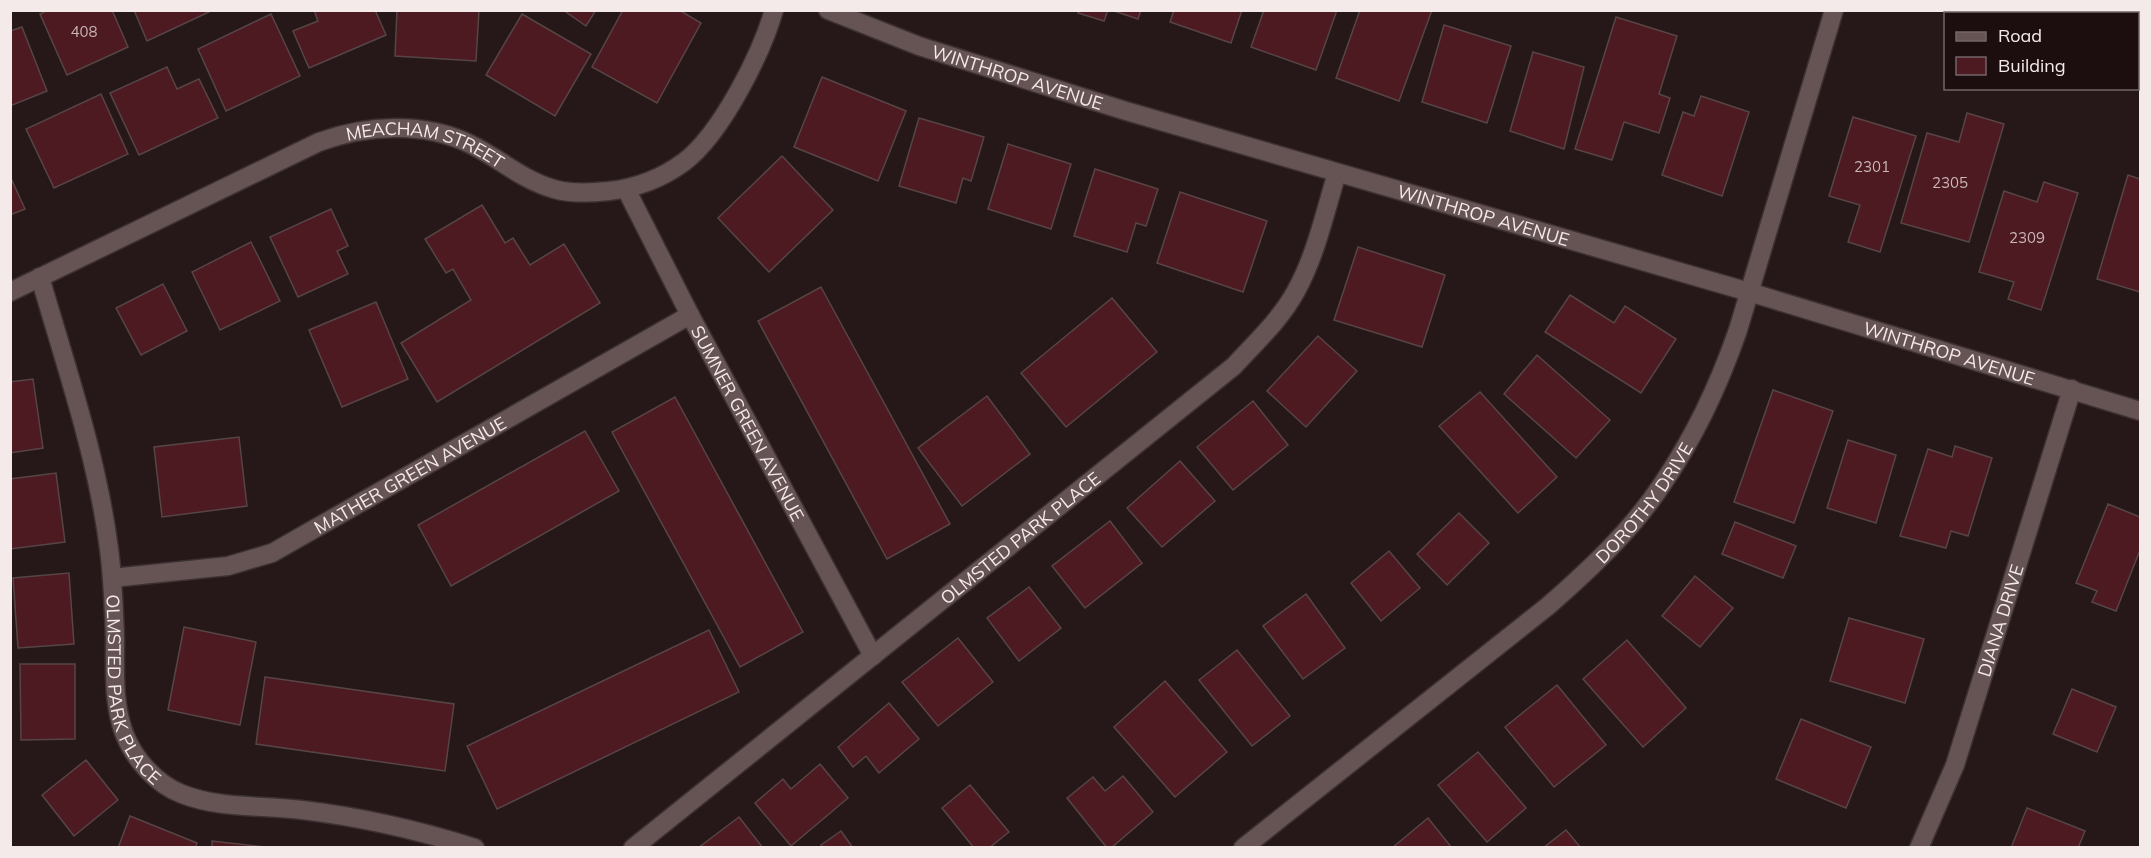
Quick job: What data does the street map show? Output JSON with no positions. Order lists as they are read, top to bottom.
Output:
{
  "streets": {
    "street": [
      "WINTHROP AVENUE",
      "MEACHAM STREET",
      "SUMNER GREEN AVENUE",
      "MATHER GREEN AVENUE",
      "DOROTHY DRIVE",
      "OLMSTED PARK PLACE",
      "DIANA DRIVE"
    ]
  },
  "crossings": [
    ["WINTHROP AVENUE", "DOROTHY DRIVE"],
    ["WINTHROP AVENUE", "OLMSTED PARK PLACE"],
    ["WINTHROP AVENUE", "DIANA DRIVE"],
    ["MEACHAM STREET", "SUMNER GREEN AVENUE"],
    ["MEACHAM STREET", "OLMSTED PARK PLACE"],
    ["SUMNER GREEN AVENUE", "MATHER GREEN AVENUE"],
    ["SUMNER GREEN AVENUE", "OLMSTED PARK PLACE"],
    ["MATHER GREEN AVENUE", "OLMSTED PARK PLACE"]
  ],
  "house_numbers": [
    "408",
    "2301",
    "2305",
    "2309"
  ],
  "legend": ["Road", "Building"]
}
